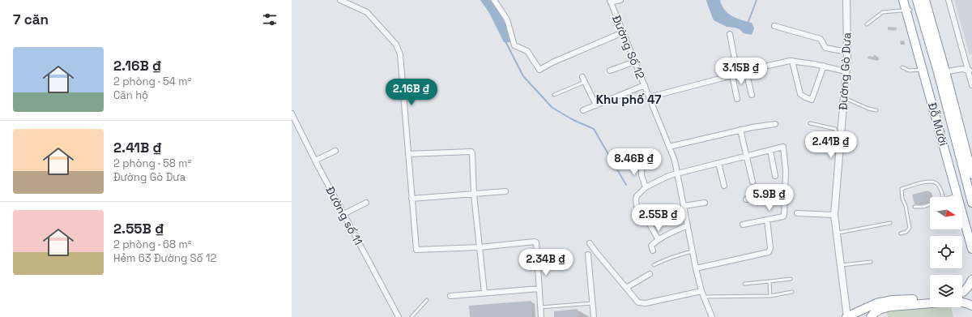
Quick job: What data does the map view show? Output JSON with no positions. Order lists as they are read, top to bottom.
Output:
{
  "streets": {
    "highway": ["Đỗ Mười"],
    "street": ["Đường Số 12", "Đường Gò Dưa", "Đường số 11"]
  },
  "districts": ["Khu phố 47"],
  "north": "right",
  "page": {
    "heading": "7 căn",
    "list": [
      {
        "name": "2.16B ₫",
        "note": "2 phòng · 54 m² · Căn hộ"
      },
      {
        "name": "2.41B ₫",
        "note": "2 phòng · 58 m² · Đường Gò Dưa"
      },
      {
        "name": "2.55B ₫",
        "note": "2 phòng · 68 m² · Hẻm 63 Đường Số 12"
      }
    ],
    "price": [
      "3.15B ₫",
      "2.16B ₫",
      "2.41B ₫",
      "8.46B ₫",
      "5.9B ₫",
      "2.55B ₫",
      "2.34B ₫"
    ]
  }
}
